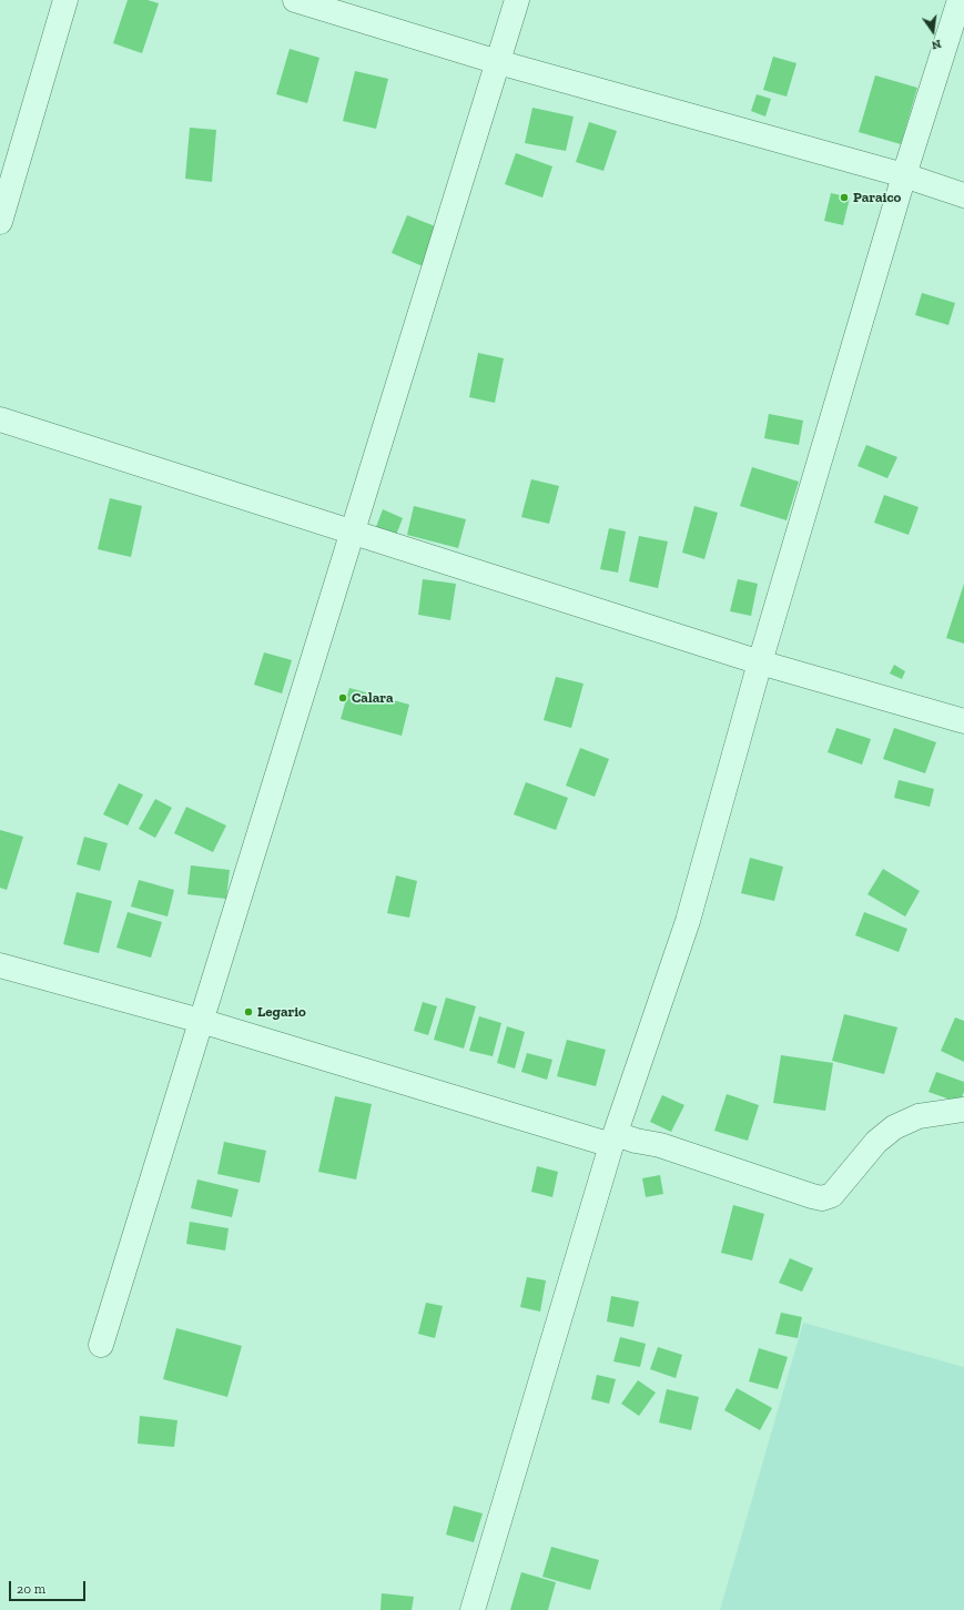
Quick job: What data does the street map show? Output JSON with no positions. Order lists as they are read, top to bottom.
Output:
{
  "places": ["Paraico", "Calara", "Legario"],
  "scale_bar": "20 m",
  "north": "bottom"
}
